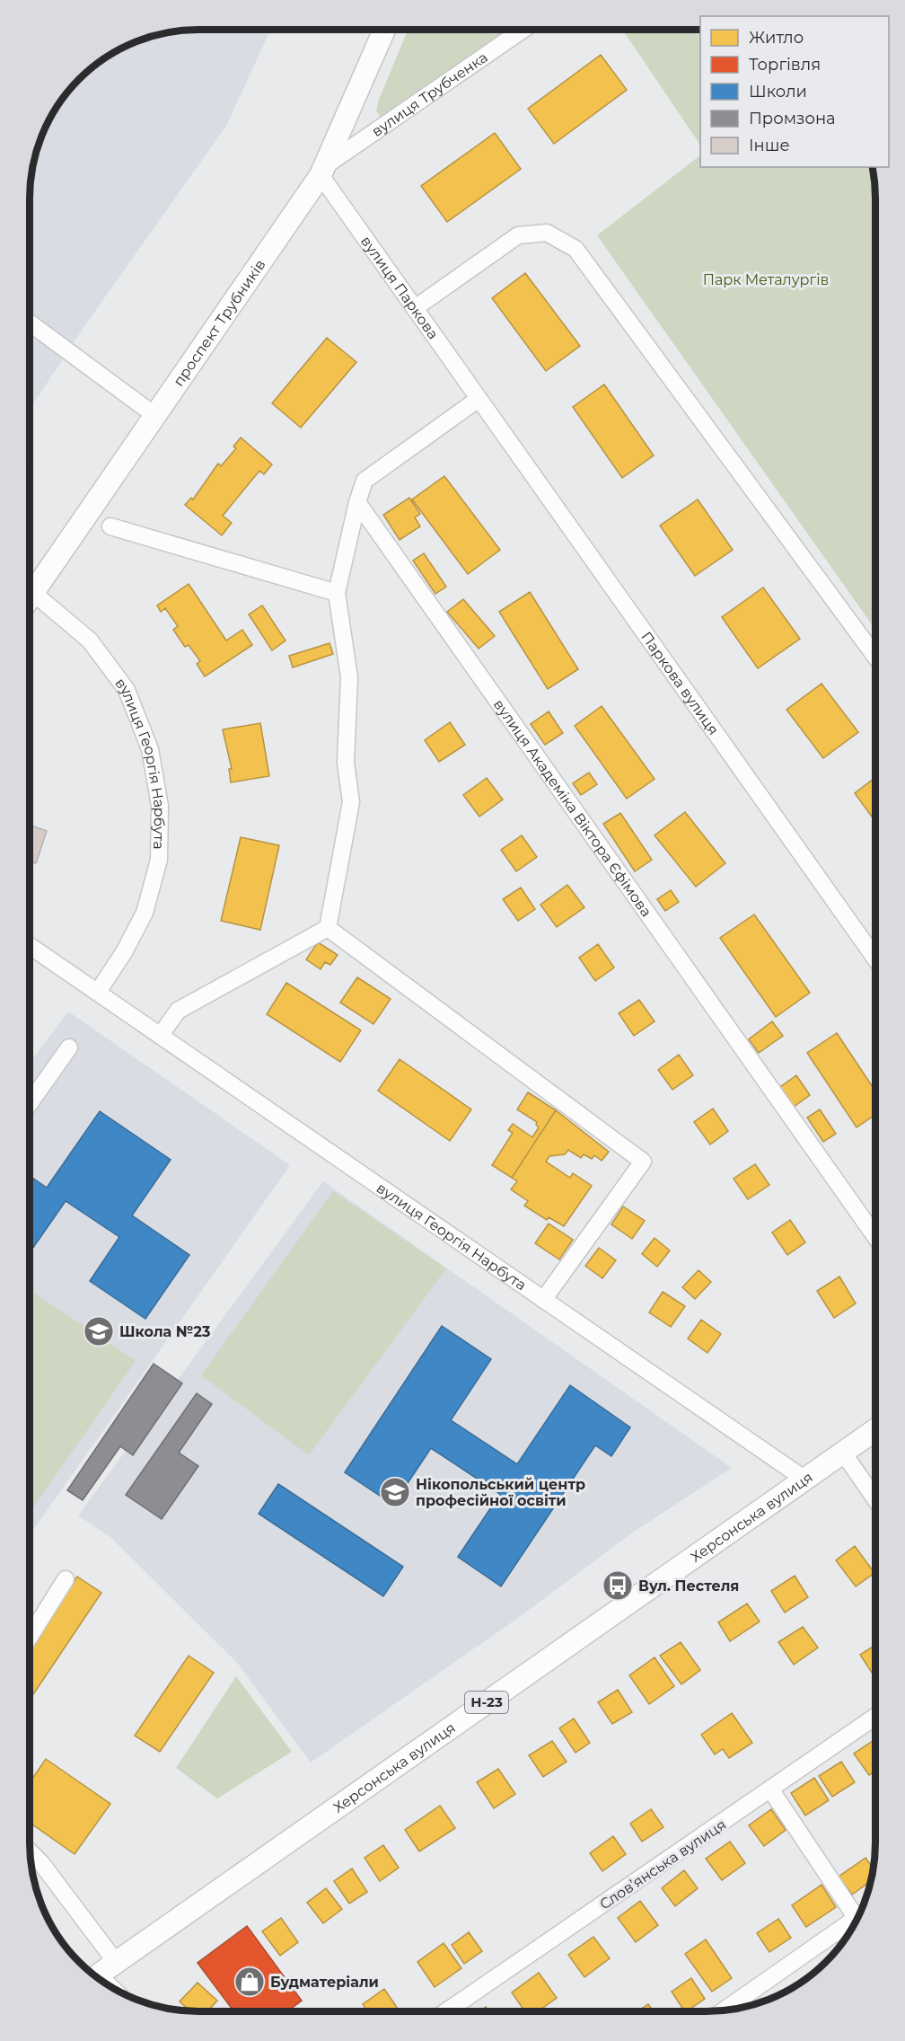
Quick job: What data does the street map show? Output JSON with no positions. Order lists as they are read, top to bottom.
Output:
{
  "streets": {
    "main road": ["проспект Трубників", "Херсонська вулиця", "Н-23"],
    "street": [
      "вулиця Трубченка",
      "вулиця Паркова",
      "Паркова вулиця",
      "вулиця Георгія Нарбута",
      "вулиця Академіка Віктора Єфімова",
      "Словʼянська вулиця"
    ]
  },
  "crossings": [
    ["вулиця Трубченка", "вулиця Паркова"],
    ["вулиця Трубченка", "проспект Трубників"],
    ["вулиця Паркова", "проспект Трубників"],
    ["вулиця Паркова", "Паркова вулиця"],
    ["вулиця Георгія Нарбута", "Херсонська вулиця"]
  ],
  "parks": ["Парк Металургів"],
  "places": {
    "school or university": ["Школа №23", "Нікопольський центр професійної освіти"],
    "bus stop": ["Вул. Пестеля"],
    "shop": ["Будматеріали"]
  },
  "legend": [
    "Житло",
    "Торгівля",
    "Школи",
    "Промзона",
    "Інше"
  ]
}
